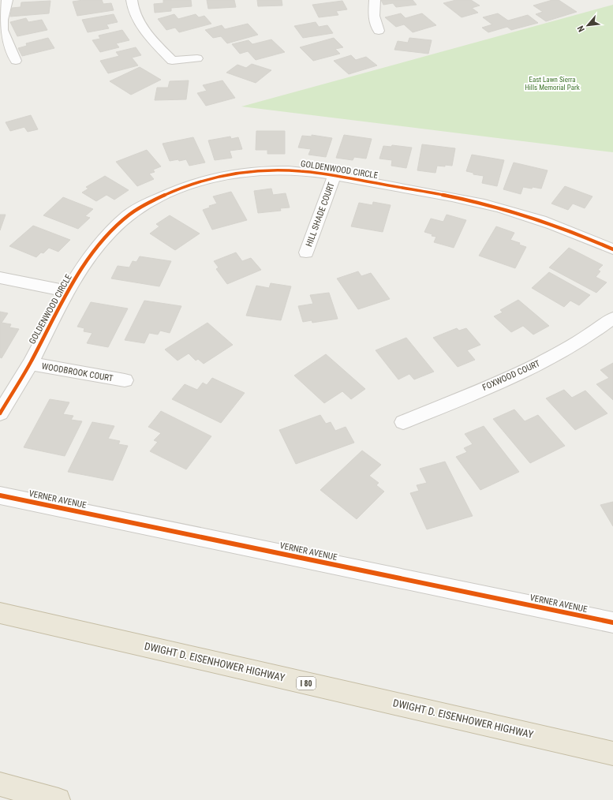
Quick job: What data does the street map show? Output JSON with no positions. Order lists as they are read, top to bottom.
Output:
{
  "streets": {
    "highway": ["DWIGHT D. EISENHOWER HIGHWAY", "I 80"],
    "street": [
      "GOLDENWOOD CIRCLE",
      "HILL SHADE COURT",
      "WOODBROOK COURT",
      "FOXWOOD COURT",
      "VERNER AVENUE"
    ]
  },
  "crossings": [
    ["GOLDENWOOD CIRCLE", "HILL SHADE COURT"],
    ["GOLDENWOOD CIRCLE", "WOODBROOK COURT"]
  ],
  "parks": ["East Lawn Sierra Hills Memorial Park"],
  "north": "bottom left"
}
